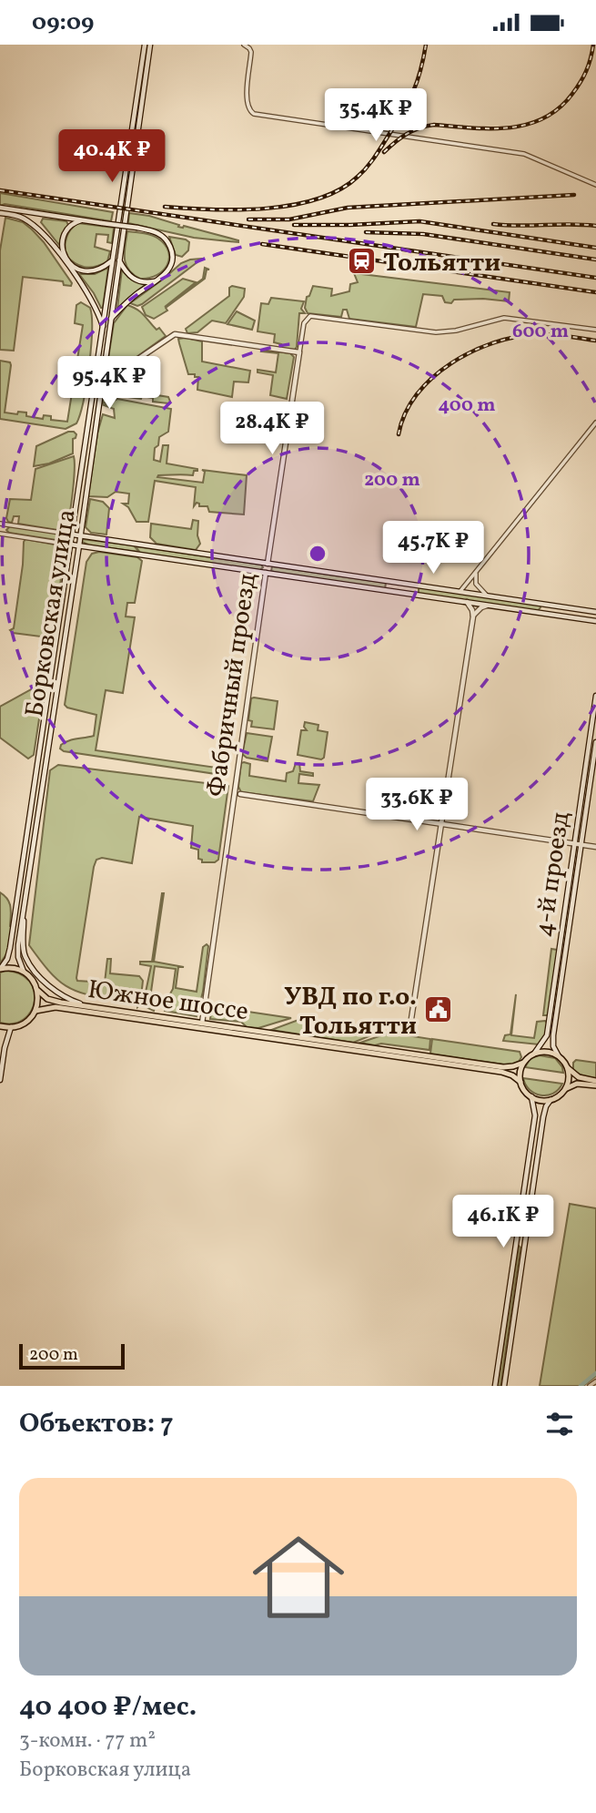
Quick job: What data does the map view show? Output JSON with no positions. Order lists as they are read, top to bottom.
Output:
{
  "streets": {
    "main road": [
      "Борковская улица",
      "Фабричный проезд",
      "4-й проезд",
      "Южное шоссе"
    ]
  },
  "crossings": [
    ["Фабричный проезд", "Южное шоссе"],
    ["4-й проезд", "Южное шоссе"]
  ],
  "places": {
    "station": ["Тольятти"],
    "public building": ["УВД по г.о. Тольятти"]
  },
  "scale_bar": "200 m",
  "page": {
    "status": "09:09",
    "price": [
      "35.4K ₽",
      "40.4K ₽",
      "95.4K ₽",
      "28.4K ₽",
      "45.7K ₽",
      "33.6K ₽",
      "46.1K ₽"
    ],
    "scale": "200 m",
    "heading": "Объектов: 7",
    "list": [
      {
        "name": "40 400 ₽/мес.",
        "note": "3-комн. · 77 m² · Борковская улица"
      }
    ]
  },
  "rings": ["600 m", "400 m", "200 m"]
}
